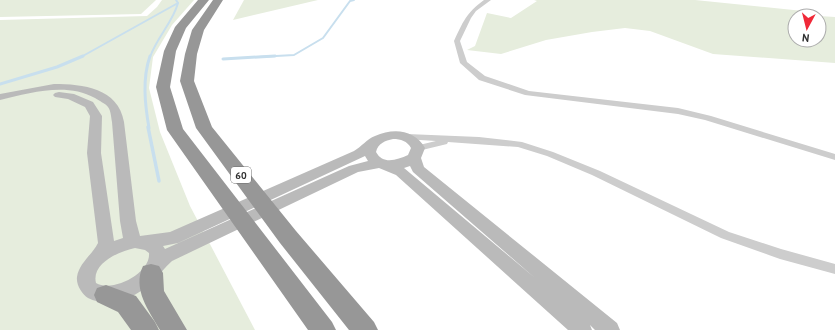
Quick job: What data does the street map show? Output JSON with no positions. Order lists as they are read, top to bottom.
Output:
{
  "streets": {
    "highway": ["60"]
  },
  "north": "bottom"
}
